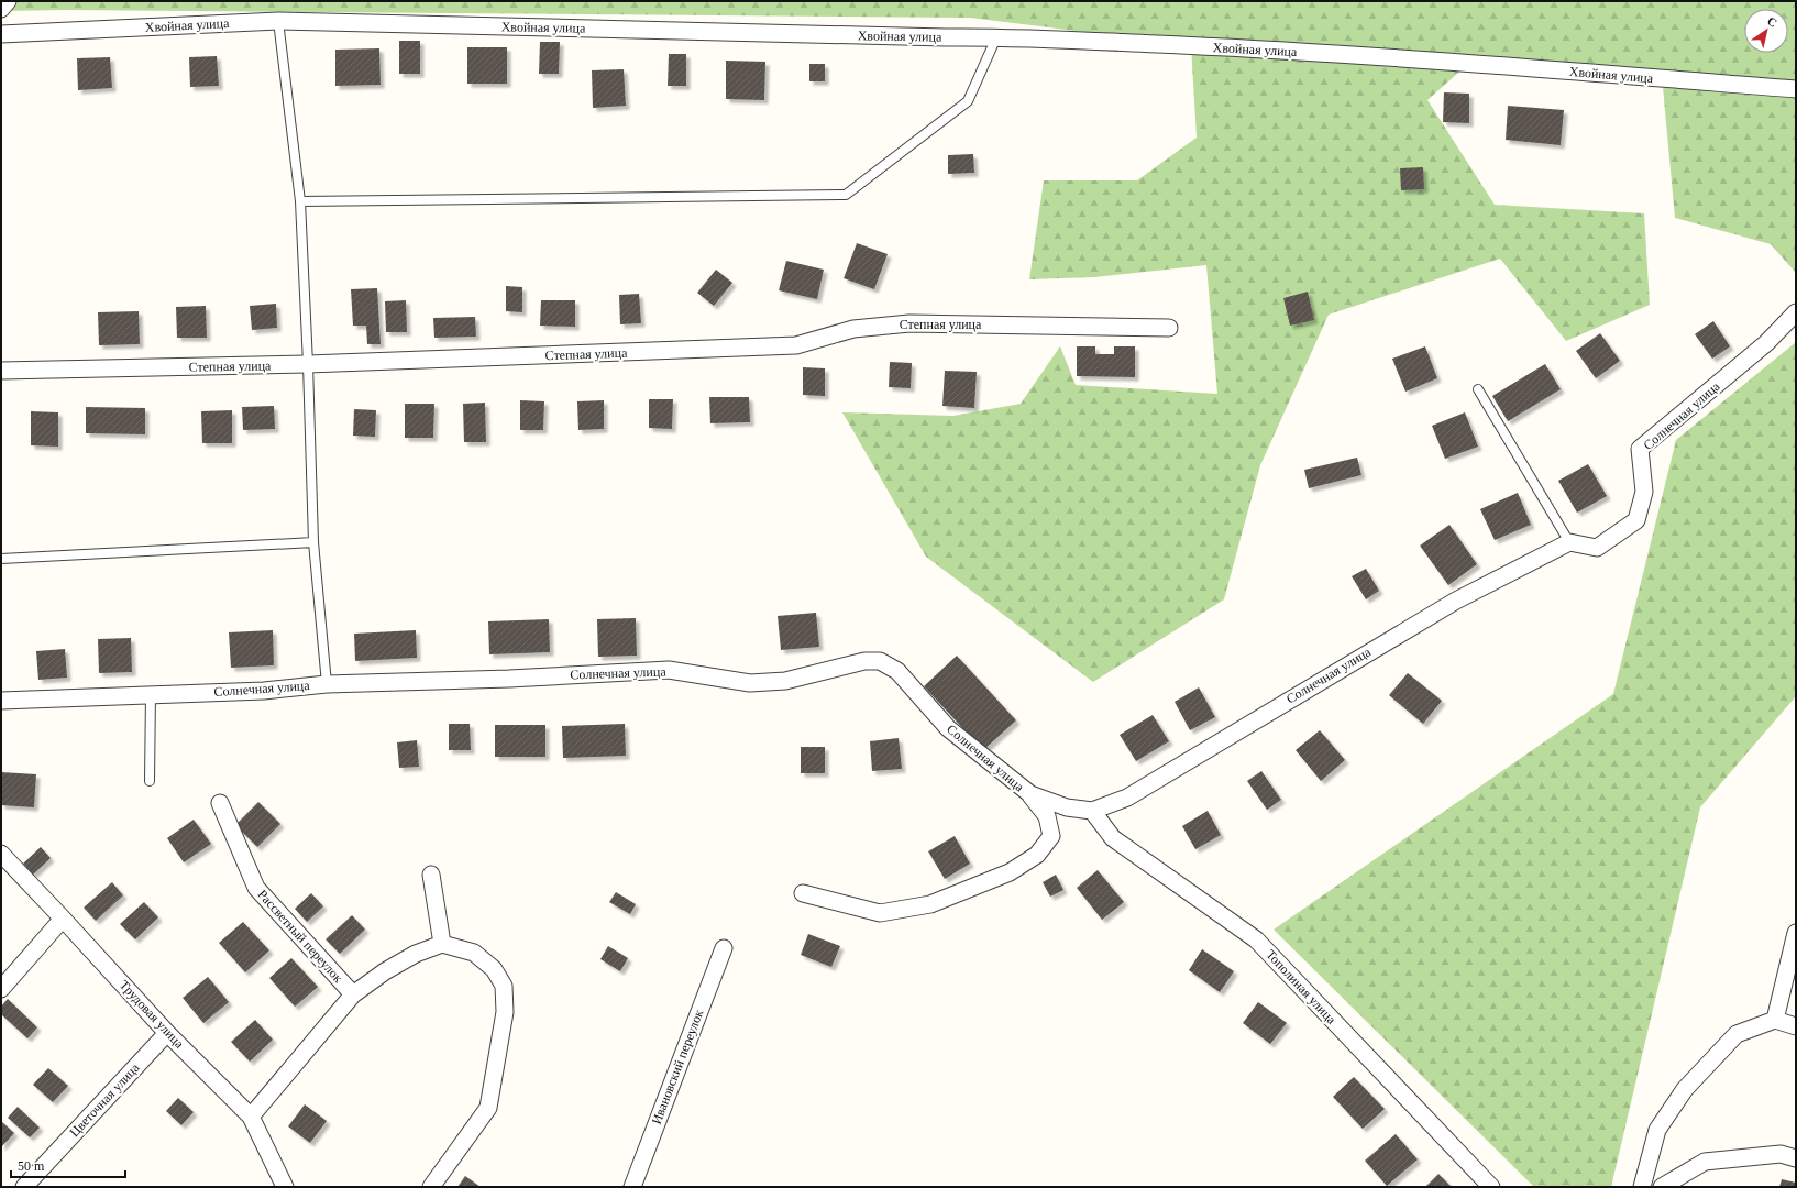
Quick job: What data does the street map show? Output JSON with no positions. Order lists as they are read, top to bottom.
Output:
{
  "streets": {
    "street": [
      "Хвойная улица",
      "Степная улица",
      "Солнечная улица",
      "Рассветный переулок",
      "Тополиная улица",
      "Трудовая улица",
      "Ивановский переулок",
      "Цветочная улица"
    ]
  },
  "crossings": [
    ["Солнечная улица", "Тополиная улица"],
    ["Трудовая улица", "Цветочная улица"]
  ],
  "scale_bar": "50 m",
  "north": "top right"
}
